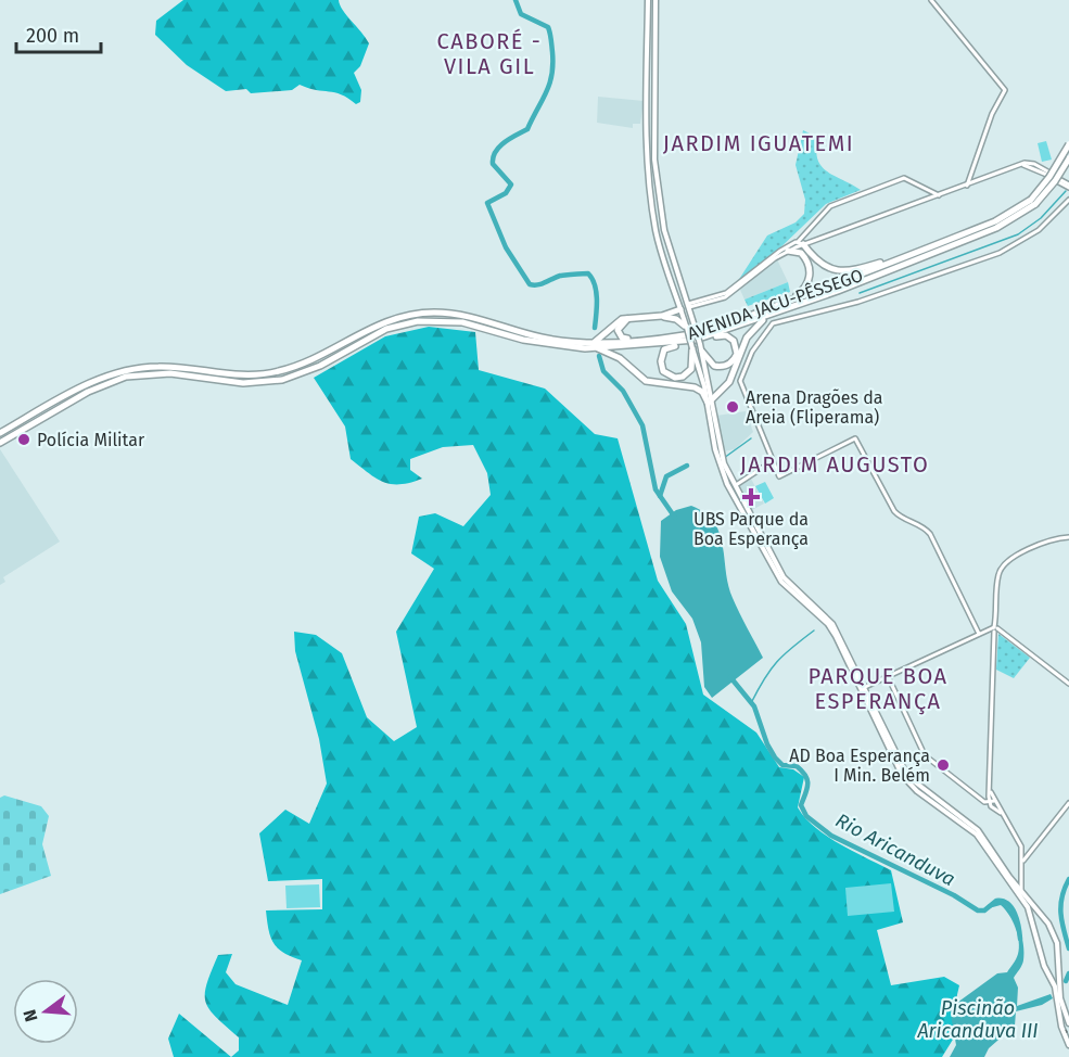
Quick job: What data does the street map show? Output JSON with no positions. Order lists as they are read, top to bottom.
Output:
{
  "streets": {
    "highway": ["AVENIDA JACU-PÊSSEGO"]
  },
  "districts": [
    "CABORÉ - VILA GIL",
    "JARDIM IGUATEMI",
    "JARDIM AUGUSTO",
    "PARQUE BOA ESPERANÇA"
  ],
  "water": ["Rio Aricanduva", "Piscinão Aricanduva III"],
  "places": {
    "other": ["Arena Dragões da Areia (Fliperama)", "Polícia Militar", "AD Boa Esperança I Min. Belém"],
    "health": ["UBS Parque da Boa Esperança"]
  },
  "scale_bar": "200 m",
  "north": "left"
}
